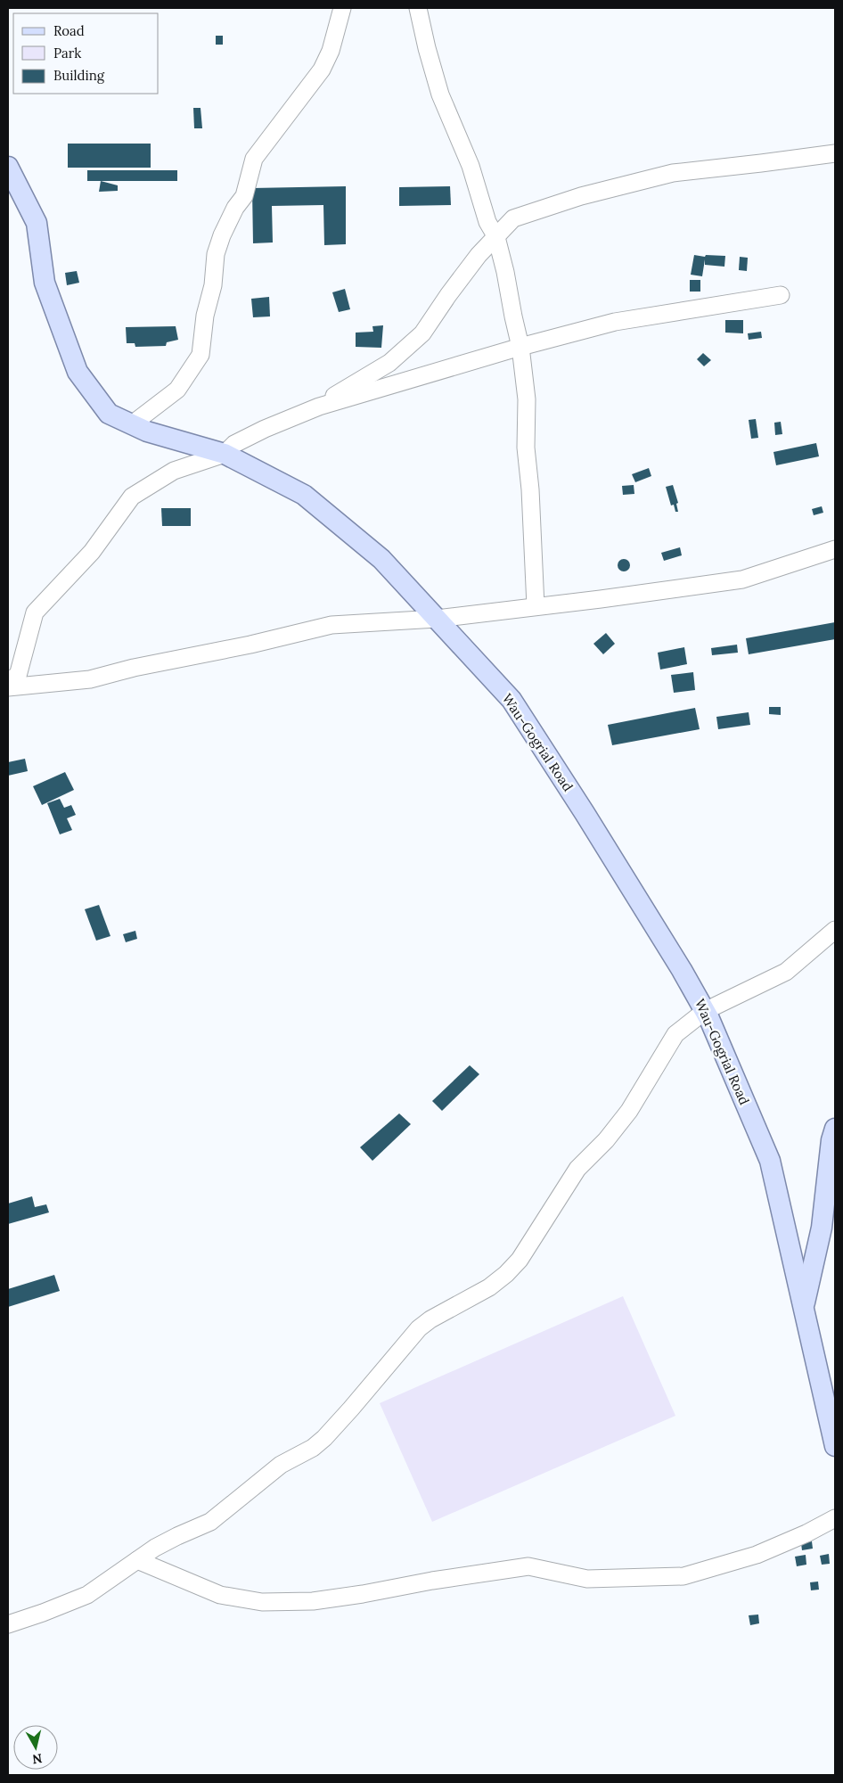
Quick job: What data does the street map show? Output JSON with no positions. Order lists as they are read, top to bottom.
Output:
{
  "streets": {
    "main road": ["Wau-Gogrial Road"]
  },
  "legend": ["Road", "Park", "Building"],
  "north": "bottom"
}
